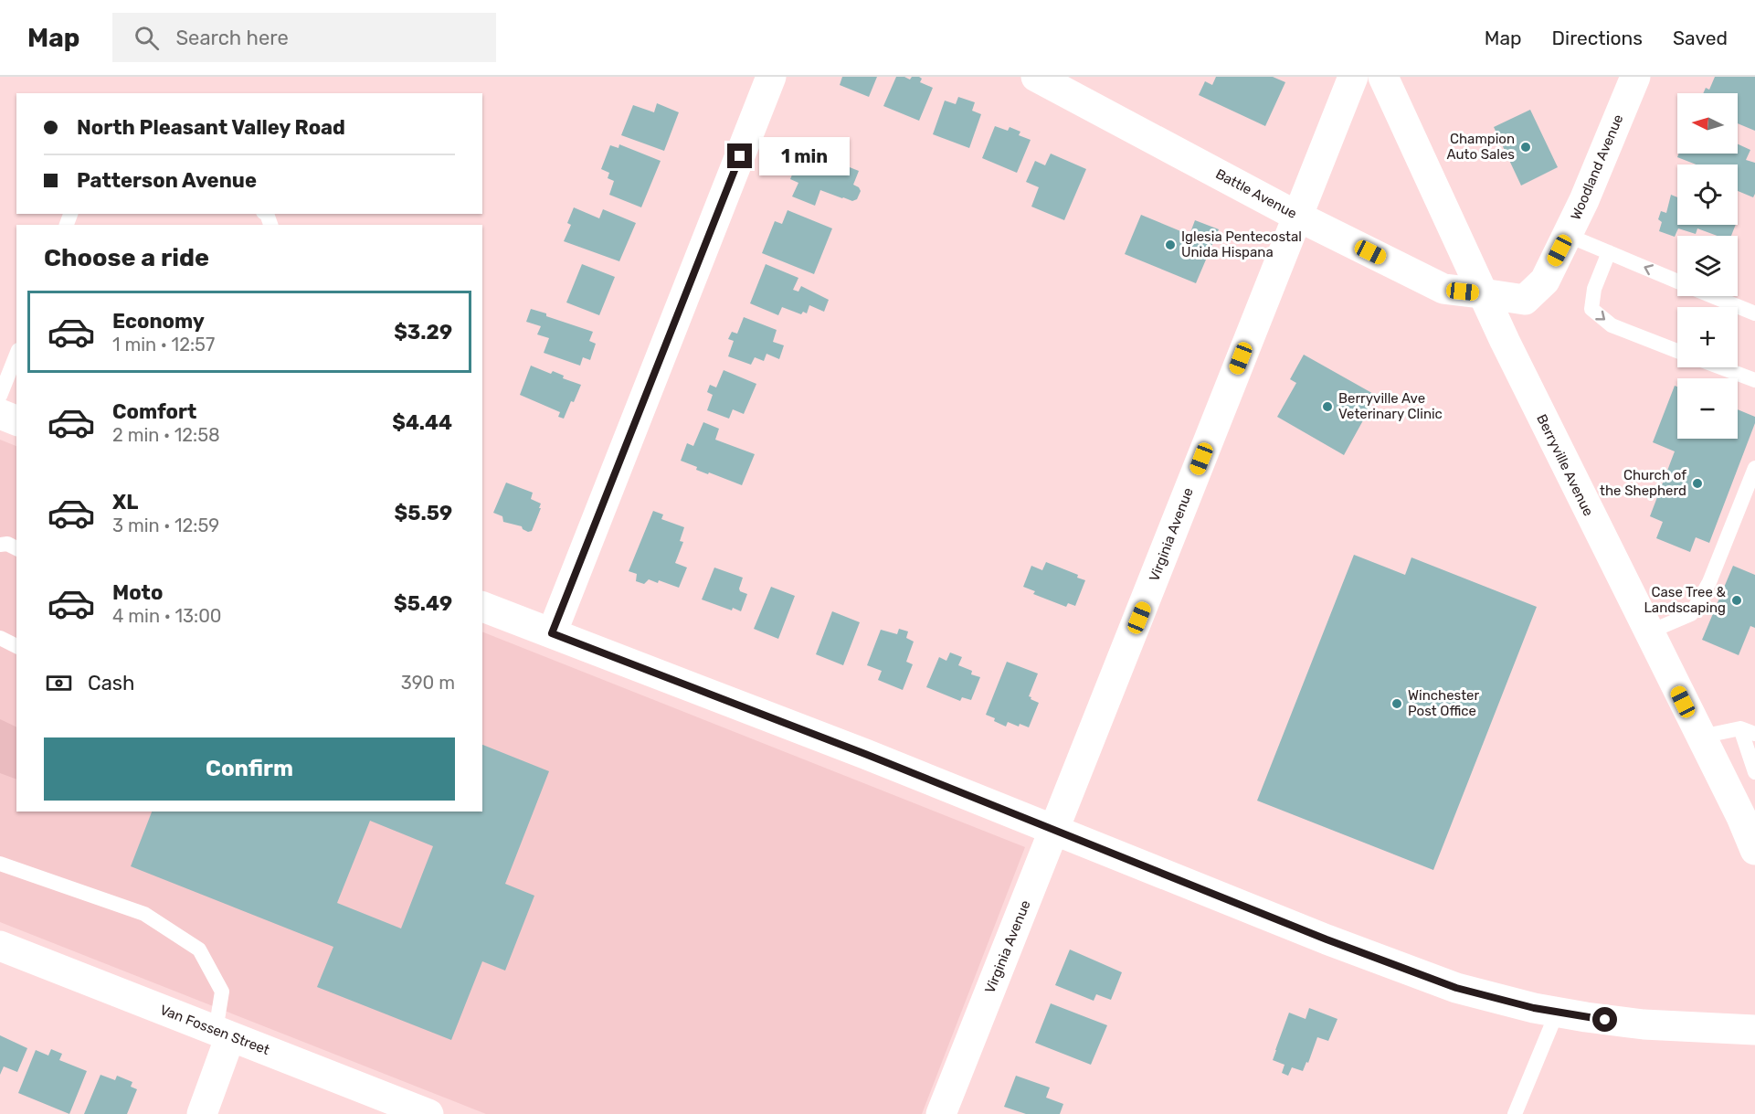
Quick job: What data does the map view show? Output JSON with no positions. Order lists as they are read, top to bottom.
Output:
{
  "streets": {
    "street": [
      "Woodland Avenue",
      "Battle Avenue",
      "Berryville Avenue",
      "Virginia Avenue",
      "Van Fossen Street"
    ]
  },
  "crossings": [
    ["Woodland Avenue", "Battle Avenue"],
    ["Woodland Avenue", "Berryville Avenue"],
    ["Battle Avenue", "Berryville Avenue"],
    ["Battle Avenue", "Virginia Avenue"]
  ],
  "places": [
    "Champion Auto Sales",
    "Iglesia Pentecostal Unida Hispana",
    "Berryville Ave Veterinary Clinic",
    "Church of the Shepherd",
    "Case Tree & Landscaping",
    "Winchester Post Office"
  ],
  "north": "left",
  "page": {
    "header": "Map",
    "search": "Search here",
    "nav": ["Map", "Directions", "Saved"],
    "map_buttons": ["+", "−"],
    "banner": ["North Pleasant Valley Road", "Patterson Avenue"],
    "bubble": "1 min",
    "heading": "Choose a ride",
    "list": [
      {
        "name": "Economy",
        "note": "1 min · 12:57",
        "value": "$3.29"
      },
      {
        "name": "Comfort",
        "note": "2 min · 12:58",
        "value": "$4.44"
      },
      {
        "name": "XL",
        "note": "3 min · 12:59",
        "value": "$5.59"
      },
      {
        "name": "Moto",
        "note": "4 min · 13:00",
        "value": "$5.49"
      }
    ],
    "pay": ["Cash", "390 m"],
    "buttons": "Confirm"
  }
}
